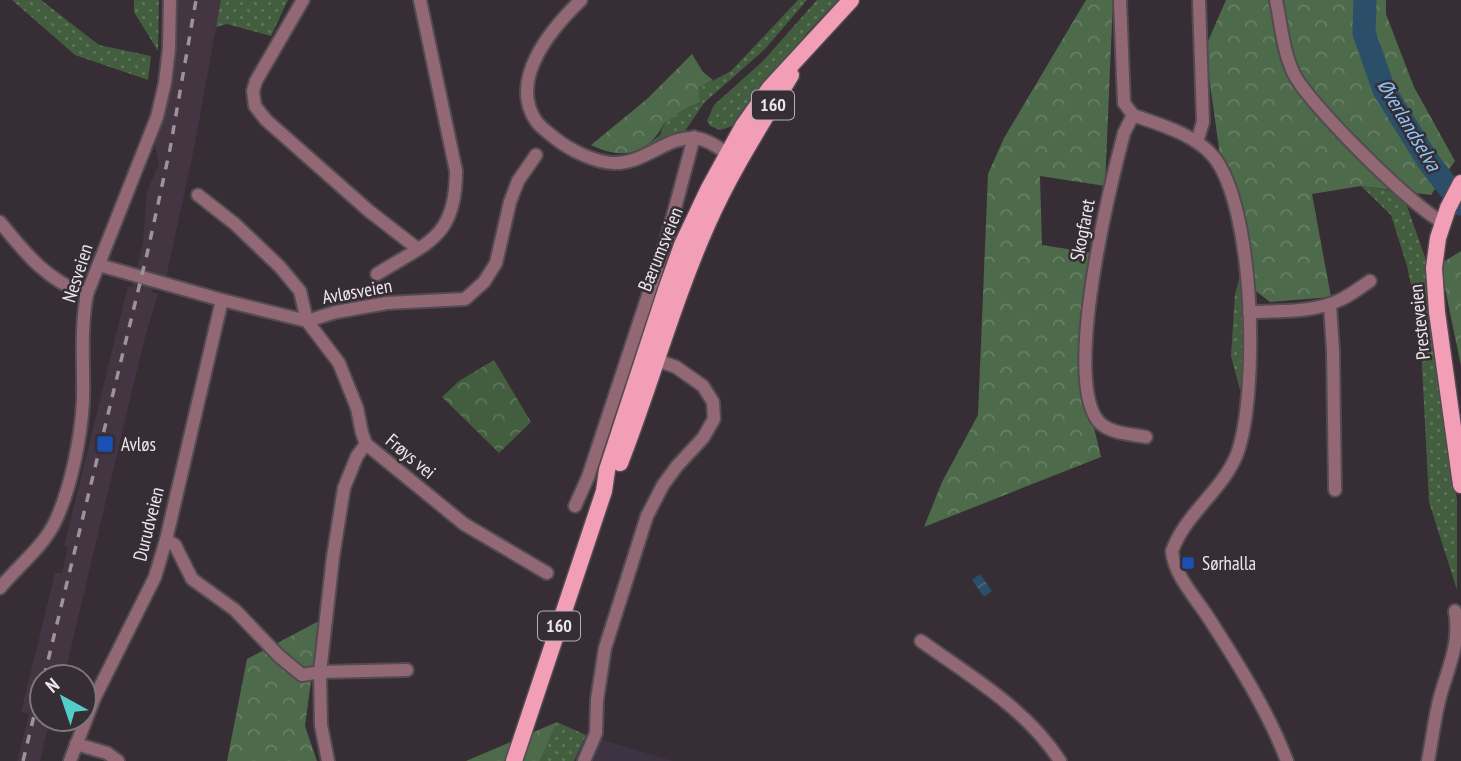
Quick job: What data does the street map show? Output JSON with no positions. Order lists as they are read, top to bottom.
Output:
{
  "streets": {
    "main road": ["160", "Bærumsveien", "Presteveien"],
    "street": [
      "Skogfaret",
      "Nesveien",
      "Avløsveien",
      "Frøys vei",
      "Durudveien"
    ]
  },
  "crossings": [
    ["Nesveien", "Avløsveien"],
    ["Avløsveien", "Frøys vei"],
    ["Avløsveien", "Durudveien"]
  ],
  "water": ["Øverlandselva"],
  "places": {
    "transit": ["Avløs", "Sørhalla"]
  },
  "north": "top left"
}
